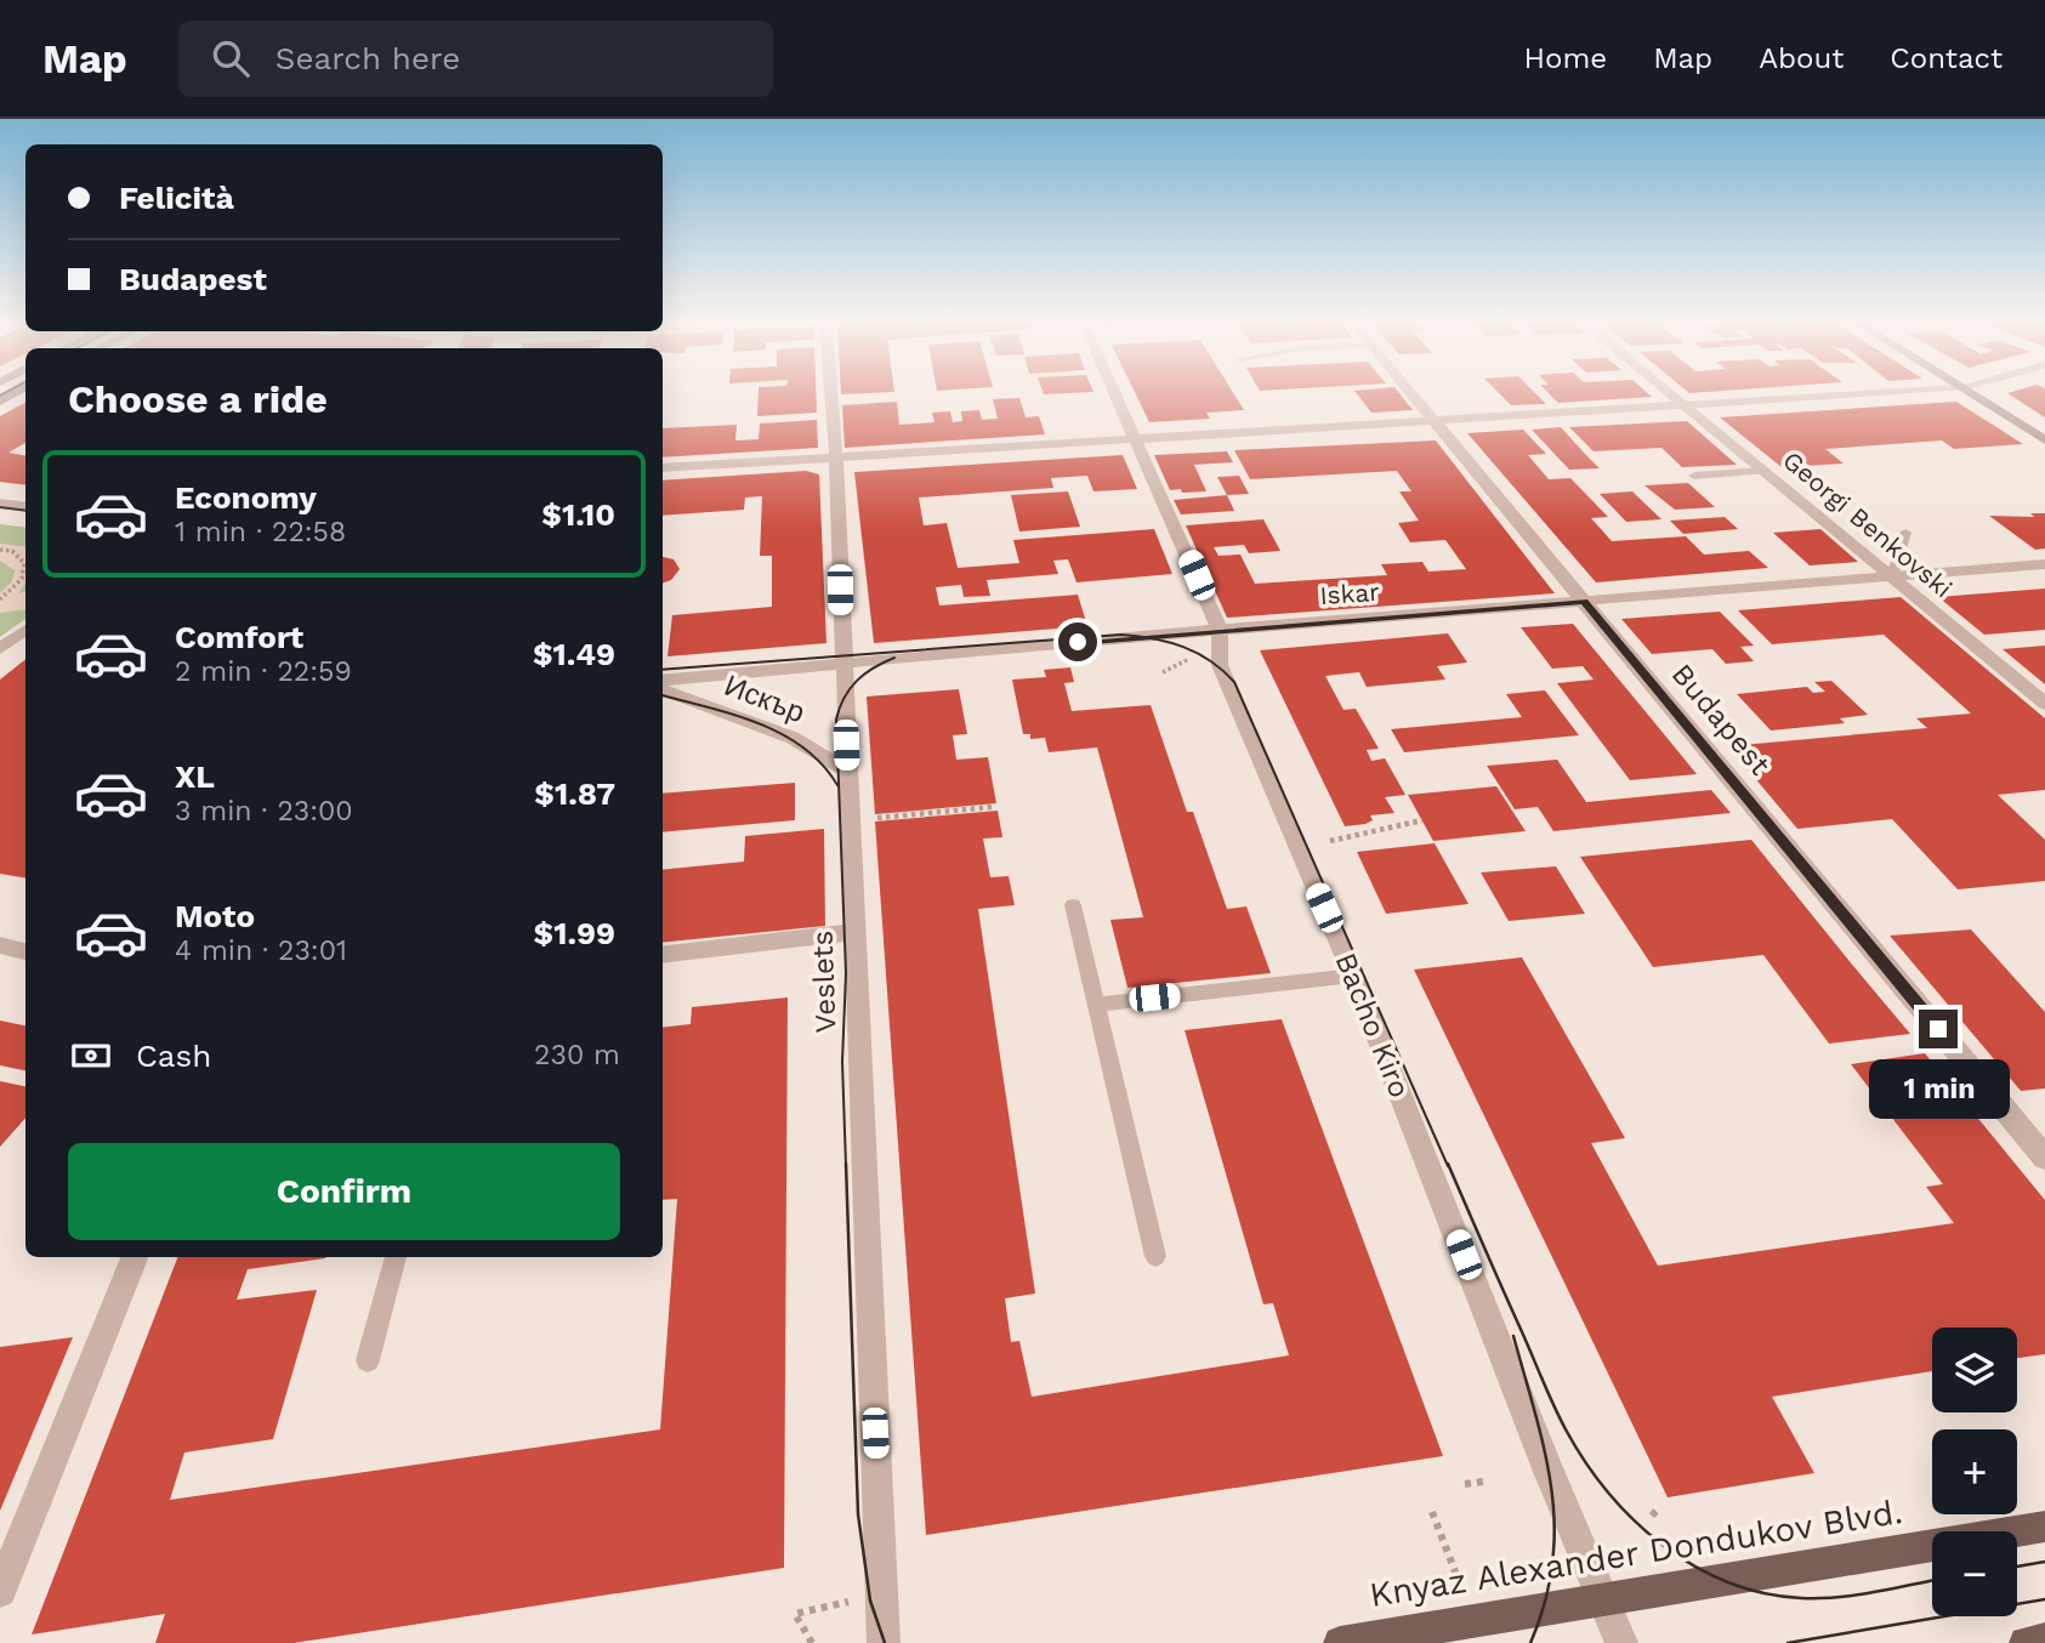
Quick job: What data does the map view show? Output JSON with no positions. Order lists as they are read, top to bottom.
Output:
{
  "streets": {
    "main road": ["Knyaz Alexander Dondukov Blvd."],
    "street": [
      "Georgi Benkovski",
      "Iskar",
      "Искър",
      "Budapest",
      "Veslets",
      "Bacho Kiro"
    ]
  },
  "crossings": [
    ["Georgi Benkovski", "Iskar"],
    ["Iskar", "Budapest"],
    ["Iskar", "Veslets"],
    ["Iskar", "Bacho Kiro"],
    ["Искър", "Veslets"],
    ["Bacho Kiro", "Knyaz Alexander Dondukov Blvd."]
  ],
  "page": {
    "header": "Map",
    "search": "Search here",
    "nav": [
      "Home",
      "Map",
      "About",
      "Contact"
    ],
    "banner": ["Felicità", "Budapest"],
    "heading": "Choose a ride",
    "list": [
      {
        "name": "Economy",
        "note": "1 min · 22:58",
        "value": "$1.10"
      },
      {
        "name": "Comfort",
        "note": "2 min · 22:59",
        "value": "$1.49"
      },
      {
        "name": "XL",
        "note": "3 min · 23:00",
        "value": "$1.87"
      },
      {
        "name": "Moto",
        "note": "4 min · 23:01",
        "value": "$1.99"
      }
    ],
    "pay": ["Cash", "230 m"],
    "bubble": "1 min",
    "buttons": "Confirm",
    "map_buttons": ["+", "−"]
  }
}
